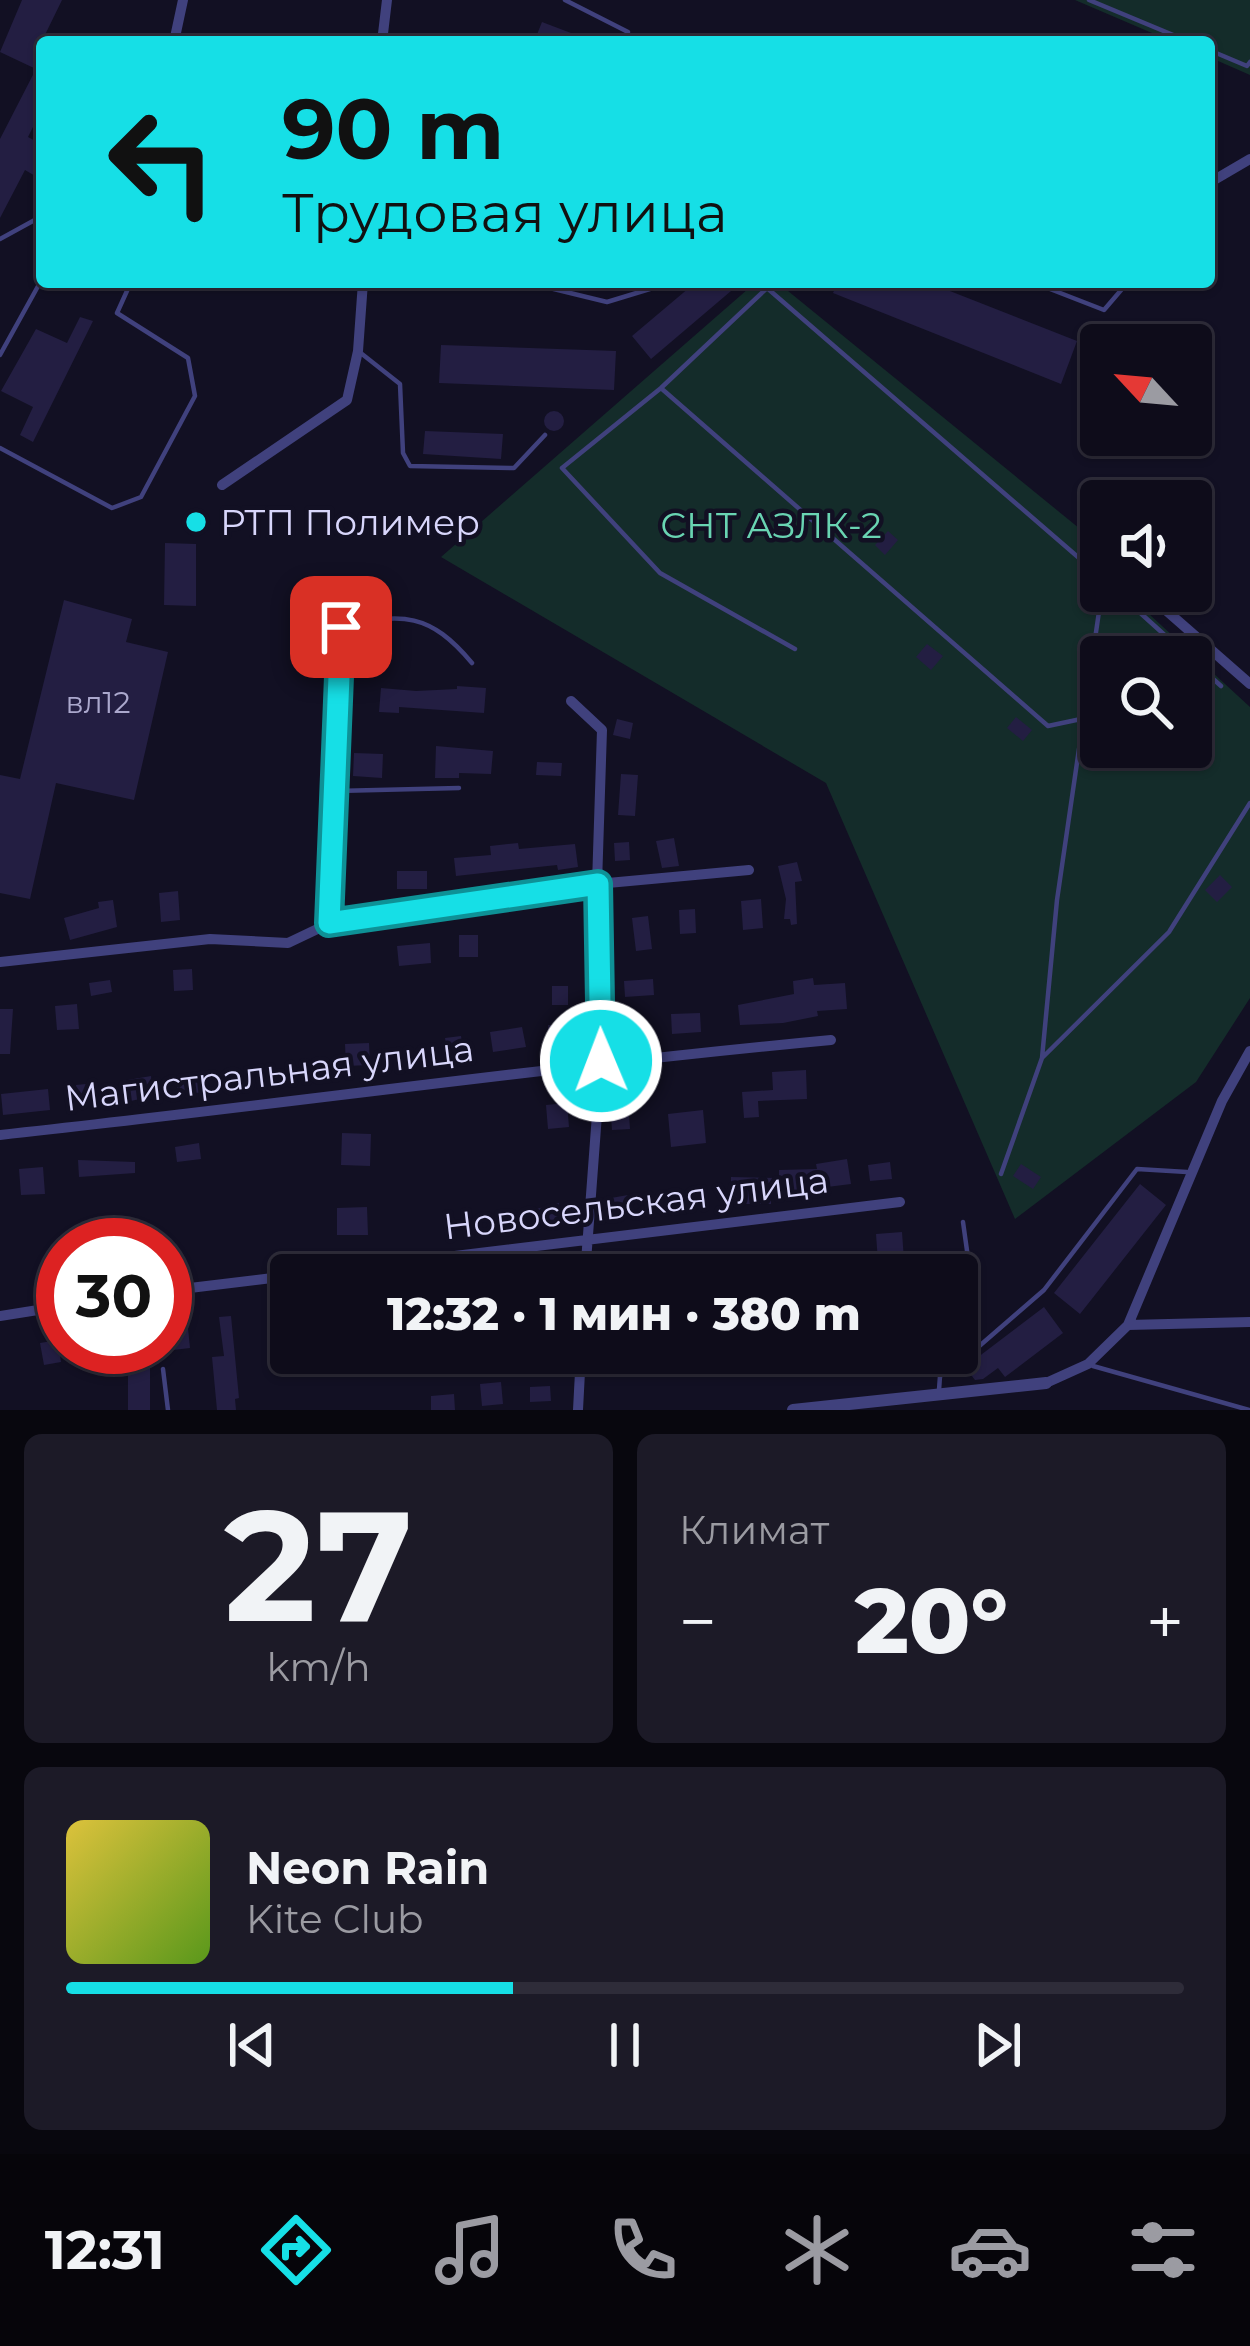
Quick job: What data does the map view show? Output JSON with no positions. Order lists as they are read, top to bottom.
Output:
{
  "streets": {
    "street": ["Магистральная улица", "Новосельская улица"]
  },
  "parks": ["СНТ АЗЛК-2"],
  "places": ["РТП Полимер"],
  "house_numbers": ["вл12"],
  "north": "top left",
  "page": {
    "turn": ["90 m", "Трудовая улица"],
    "limit": "30",
    "trip": "12:32 · 1 мин · 380 m",
    "tile": [
      ["27", "km/h"],
      "Климат"
    ],
    "heat": ["−", "20°", "+"],
    "song": ["Neon Rain", "Kite Club"],
    "tabs": "12:31"
  }
}
